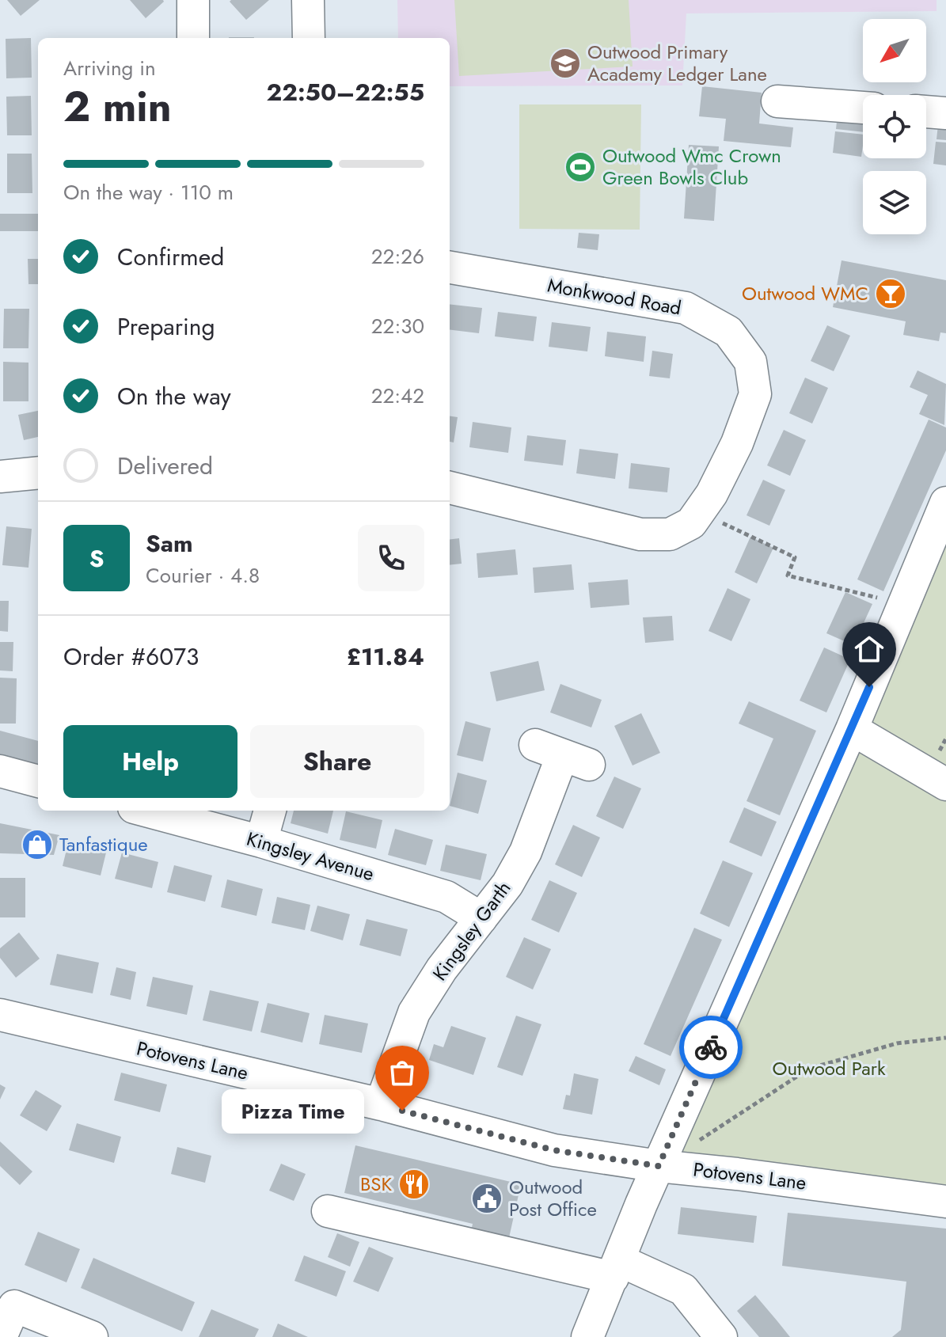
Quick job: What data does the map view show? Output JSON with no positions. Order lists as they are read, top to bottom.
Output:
{
  "streets": {
    "street": [
      "Monkwood Road",
      "Kingsley Avenue",
      "Kingsley Garth",
      "Potovens Lane"
    ]
  },
  "crossings": [
    ["Kingsley Avenue", "Kingsley Garth"],
    ["Kingsley Garth", "Potovens Lane"]
  ],
  "parks": ["Outwood Park"],
  "places": {
    "school or university": ["Outwood Primary Academy Ledger Lane"],
    "sports": ["Outwood Wmc Crown Green Bowls Club"],
    "bar": ["Outwood WMC"],
    "shop": ["Tanfastique"],
    "other": ["Pizza Time"],
    "restaurant": ["BSK"],
    "public building": ["Outwood Post Office"]
  },
  "north": "bottom left",
  "page": {
    "heading": ["2 min", "Arriving in", "22:50–22:55"],
    "panel": [
      "Sam",
      "Courier · 4.8",
      "Order #6073",
      "£11.84"
    ],
    "bar": "On the way · 110 m",
    "list": [
      ["Confirmed", "22:26"],
      ["Preparing", "22:30"],
      ["On the way", "22:42"],
      "Delivered"
    ],
    "round": "S",
    "buttons": ["Help", "Share"],
    "bubble": "Pizza Time"
  }
}
